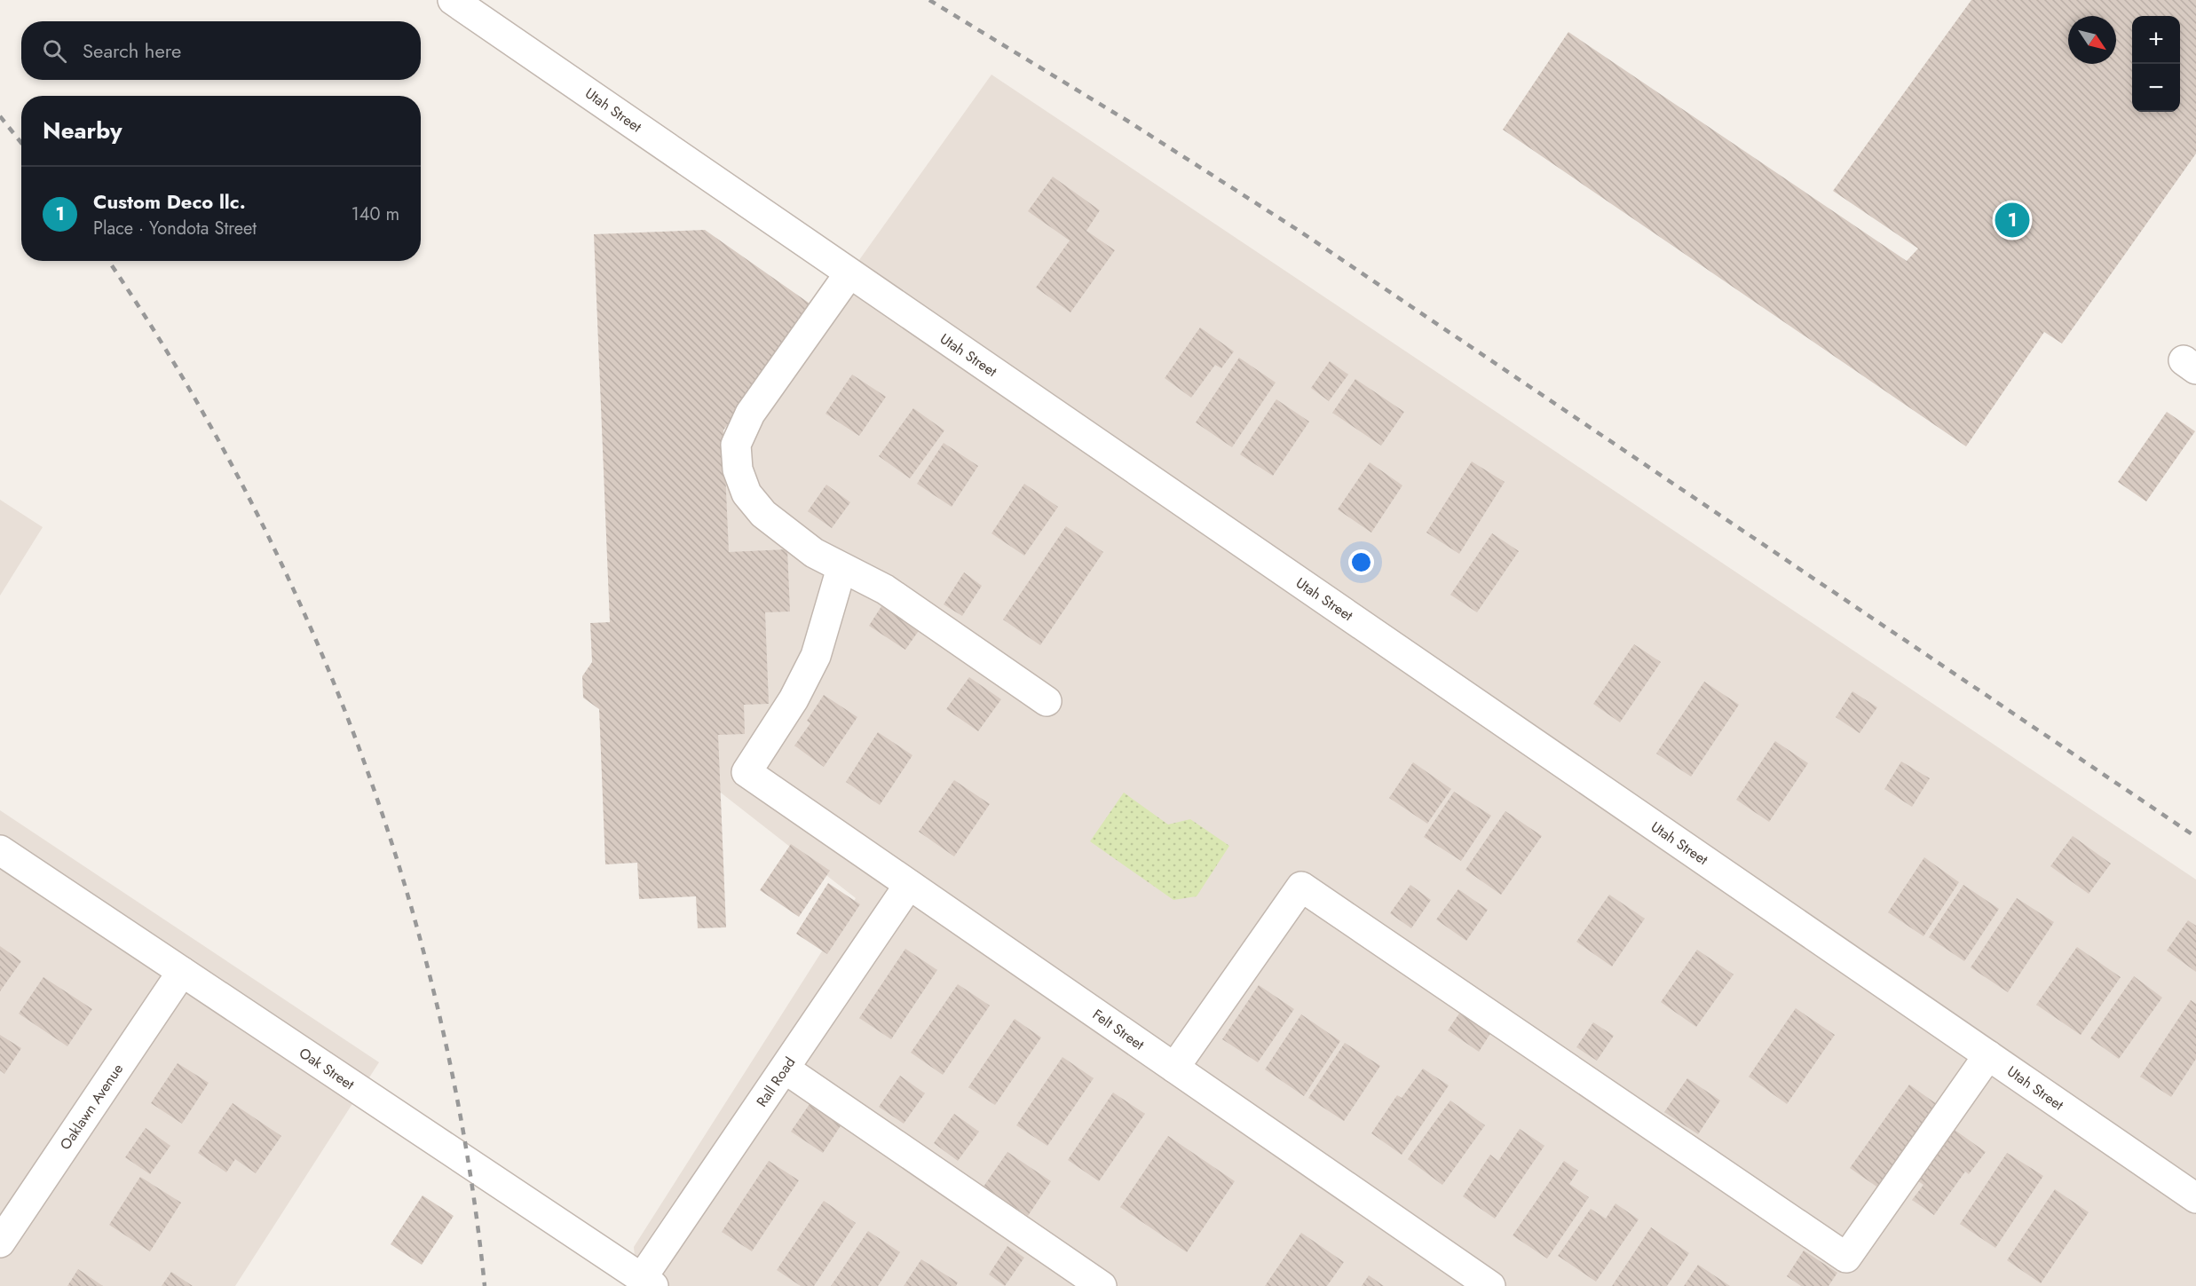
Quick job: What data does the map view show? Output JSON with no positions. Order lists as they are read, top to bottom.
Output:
{
  "streets": {
    "street": [
      "Utah Street",
      "Felt Street",
      "Oak Street",
      "Rall Road",
      "Oaklawn Avenue"
    ]
  },
  "crossings": [
    ["Felt Street", "Rall Road"],
    ["Oak Street", "Rall Road"],
    ["Oak Street", "Oaklawn Avenue"]
  ],
  "north": "bottom right",
  "page": {
    "map_buttons": ["+", "−"],
    "search": "Search here",
    "heading": "Nearby",
    "list": [
      {
        "mark": "1",
        "name": "Custom Deco llc.",
        "note": "Place · Yondota Street",
        "value": "140 m"
      }
    ],
    "pins": "1"
  }
}
